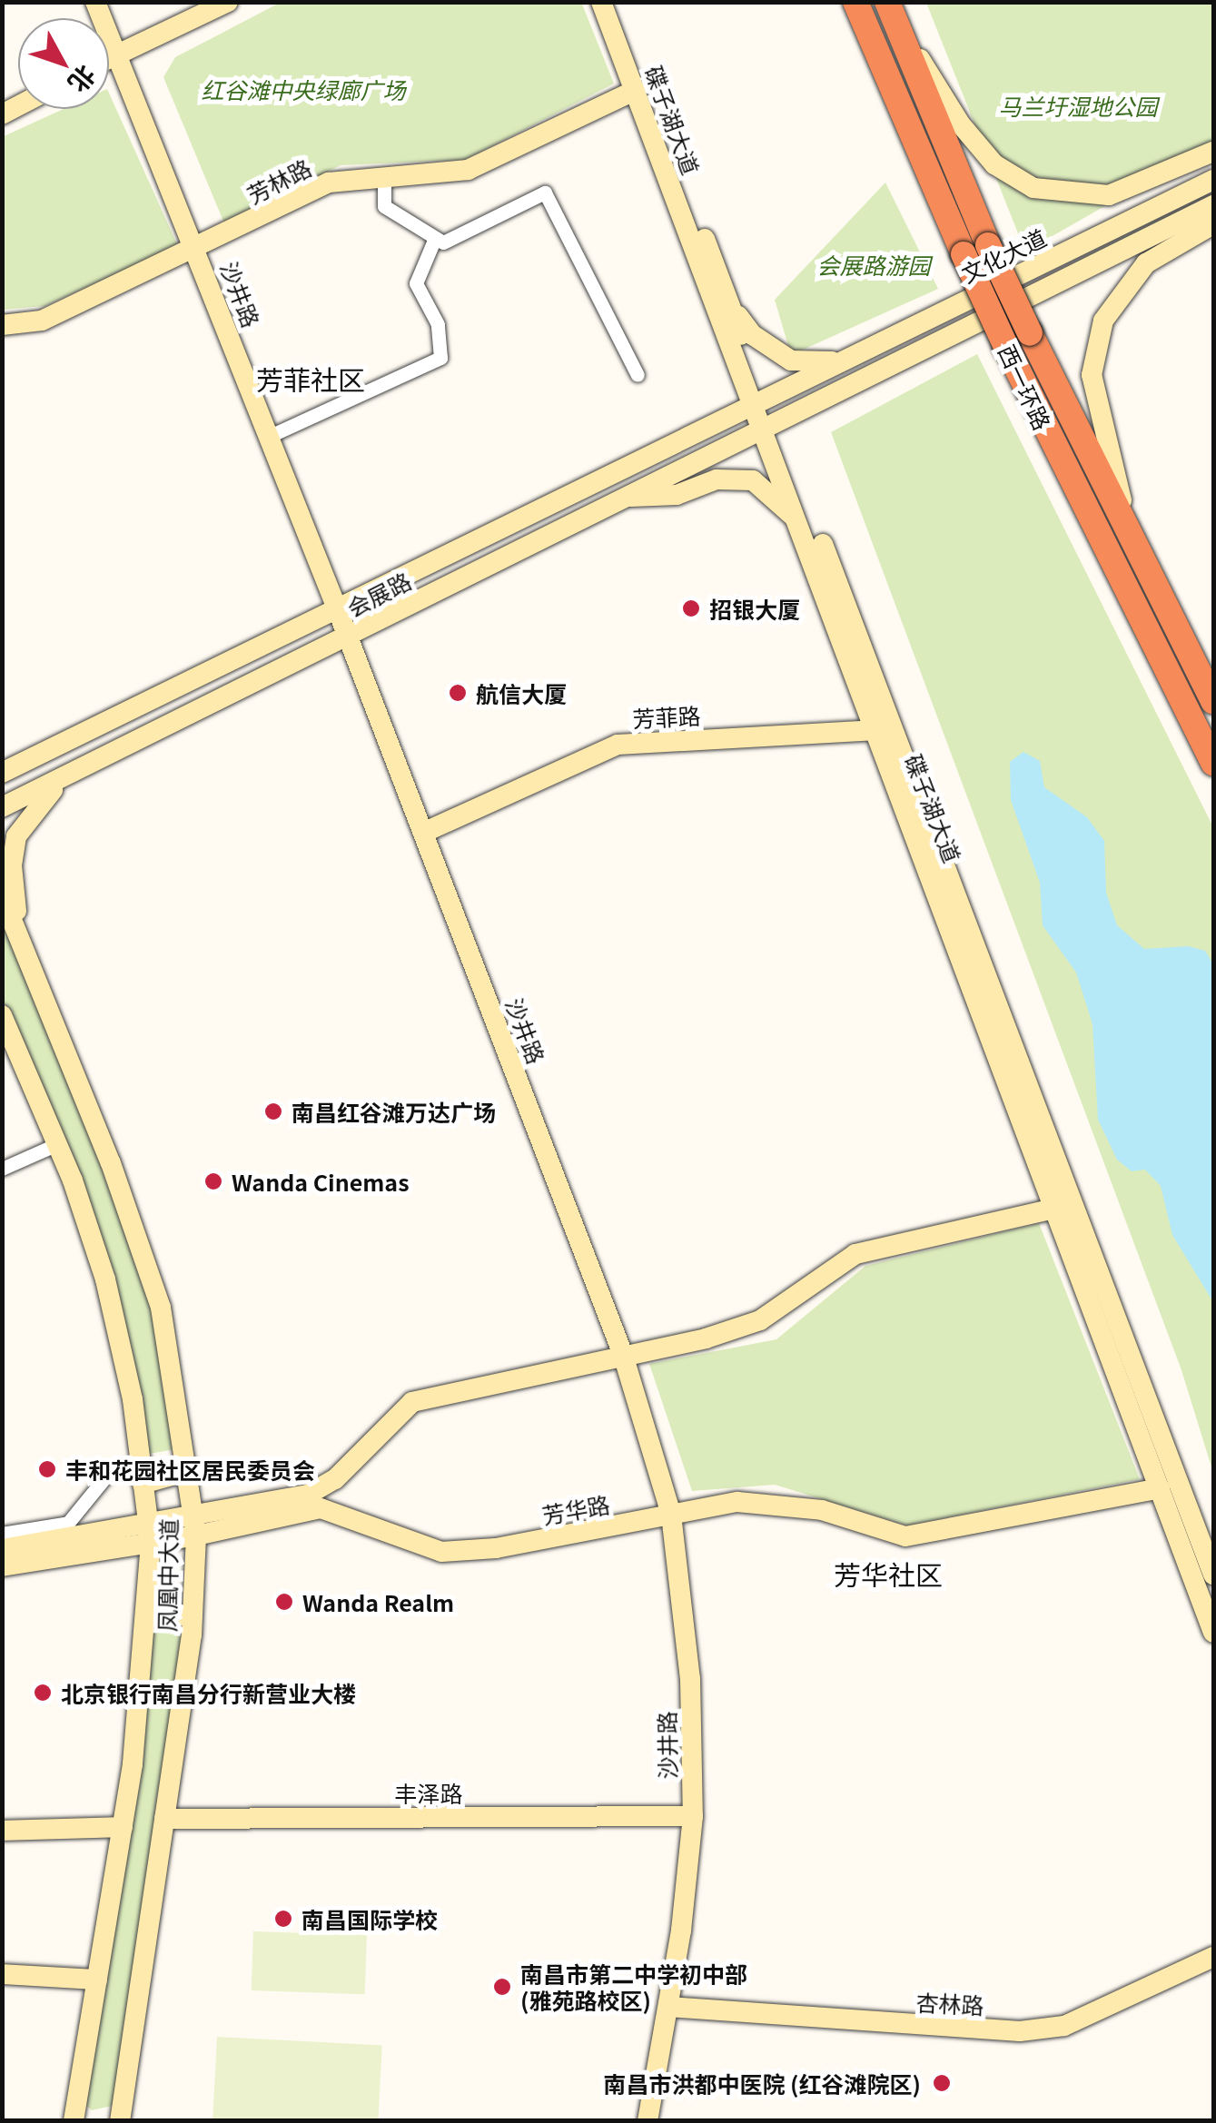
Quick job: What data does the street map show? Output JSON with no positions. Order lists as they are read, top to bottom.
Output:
{
  "streets": {
    "highway": ["西一环路"],
    "main road": [
      "碟子湖大道",
      "芳林路",
      "文化大道",
      "沙井路",
      "会展路",
      "芳菲路",
      "芳华路",
      "凤凰中大道",
      "丰泽路",
      "杏林路"
    ]
  },
  "crossings": [
    ["碟子湖大道", "芳林路"],
    ["碟子湖大道", "文化大道"],
    ["碟子湖大道", "会展路"],
    ["碟子湖大道", "芳菲路"],
    ["碟子湖大道", "芳华路"],
    ["芳林路", "沙井路"],
    ["文化大道", "会展路"],
    ["沙井路", "会展路"],
    ["沙井路", "芳菲路"],
    ["沙井路", "芳华路"],
    ["沙井路", "丰泽路"],
    ["沙井路", "杏林路"],
    ["芳华路", "凤凰中大道"],
    ["凤凰中大道", "丰泽路"]
  ],
  "districts": ["芳菲社区", "芳华社区"],
  "parks": ["红谷滩中央绿廊广场", "马兰圩湿地公园", "会展路游园"],
  "places": [
    "招银大厦",
    "航信大厦",
    "南昌红谷滩万达广场",
    "Wanda Cinemas",
    "丰和花园社区居民委员会",
    "Wanda Realm",
    "北京银行南昌分行新营业大楼",
    "南昌国际学校",
    "南昌市第二中学初中部 (雅苑路校区)",
    "南昌市洪都中医院 (红谷滩院区)"
  ],
  "north": "bottom right"
}
